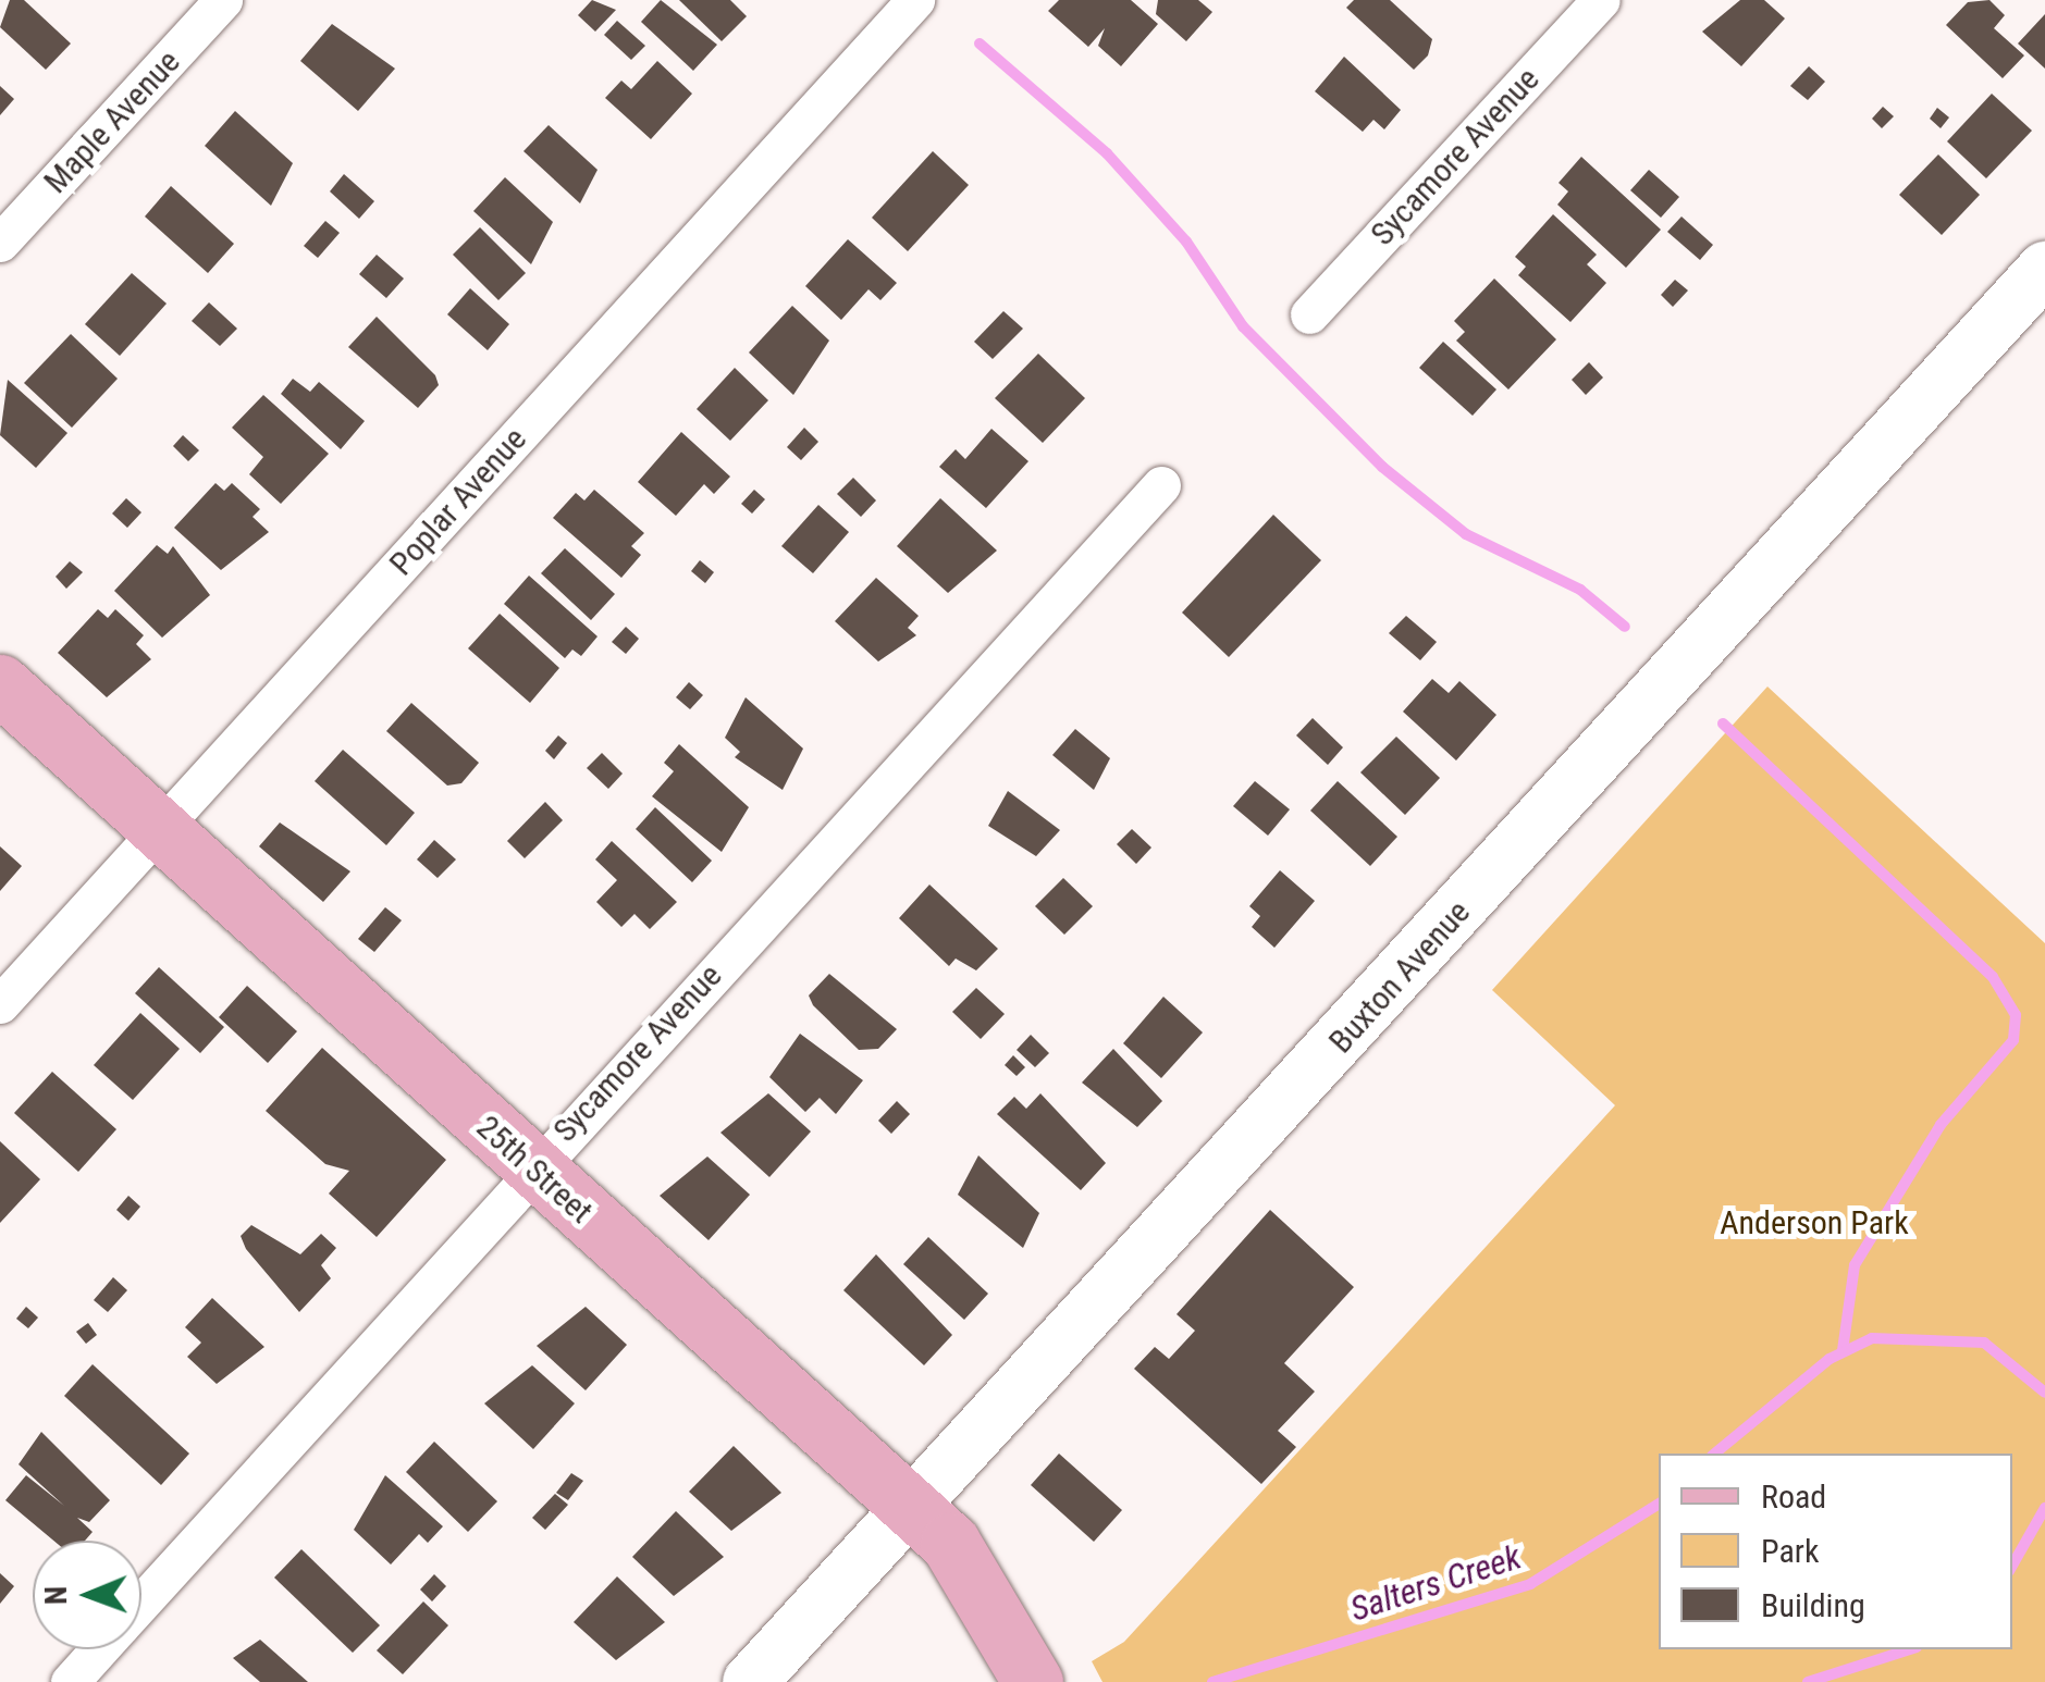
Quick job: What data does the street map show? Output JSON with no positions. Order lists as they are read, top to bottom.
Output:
{
  "streets": {
    "main road": ["25th Street"],
    "street": [
      "Maple Avenue",
      "Sycamore Avenue",
      "Poplar Avenue",
      "Buxton Avenue"
    ]
  },
  "crossings": [
    ["Sycamore Avenue", "25th Street"],
    ["Poplar Avenue", "25th Street"],
    ["Buxton Avenue", "25th Street"]
  ],
  "water": ["Salters Creek"],
  "parks": ["Anderson Park"],
  "legend": ["Road", "Park", "Building"],
  "north": "left"
}
